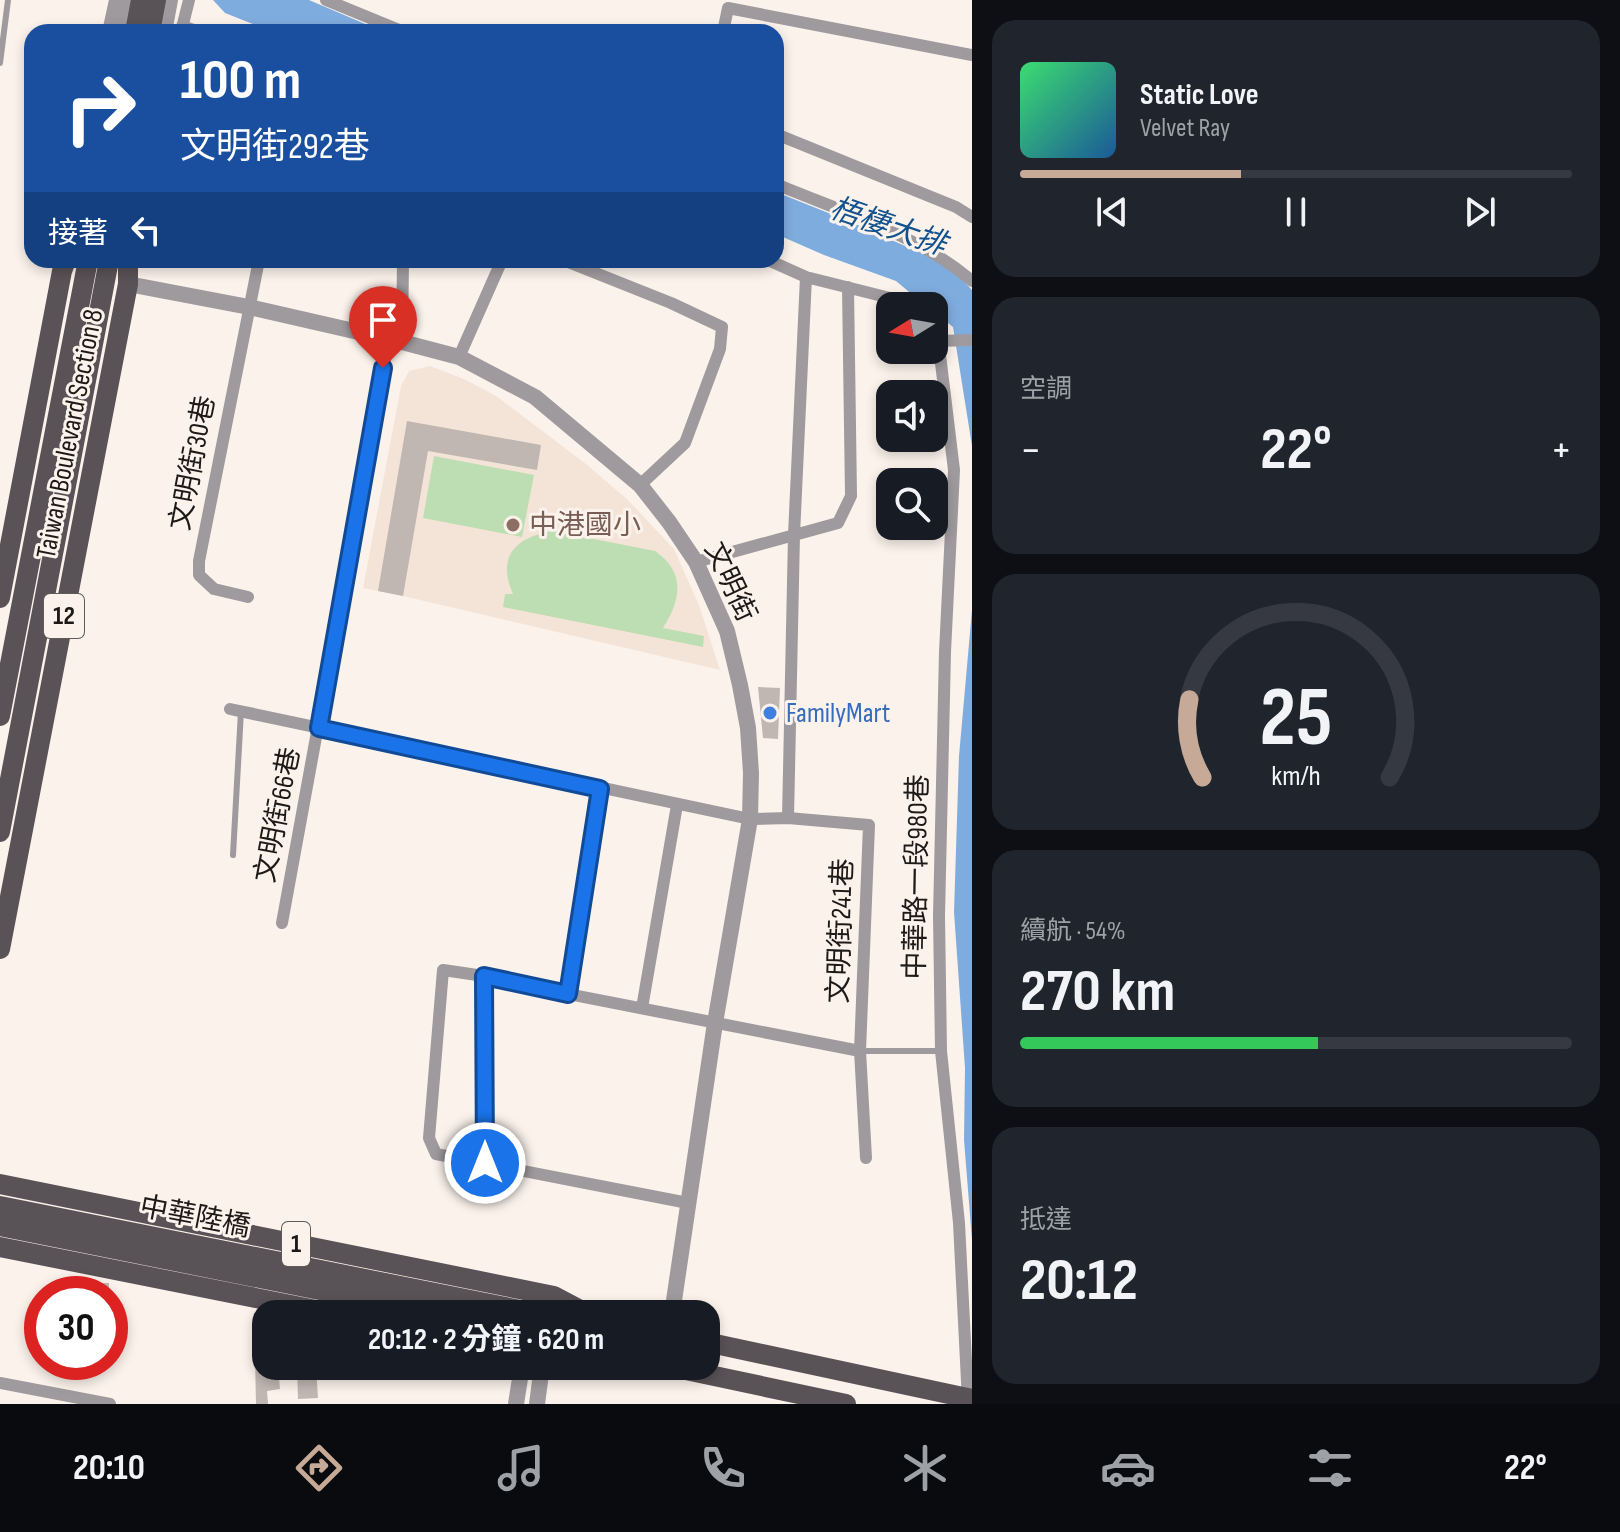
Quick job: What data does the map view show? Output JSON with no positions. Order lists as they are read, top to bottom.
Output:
{
  "streets": {
    "main road": [
      "Taiwan Boulevard Section 8",
      "12",
      "中華陸橋",
      "1"
    ],
    "street": [
      "文明街30巷",
      "文明街",
      "文明街66巷",
      "中華路一段980巷",
      "文明街241巷"
    ]
  },
  "crossings": [
    ["Taiwan Boulevard Section 8", "文明街"],
    ["文明街30巷", "文明街"],
    ["文明街", "文明街66巷"],
    ["文明街", "文明街241巷"],
    ["文明街66巷", "文明街241巷"]
  ],
  "water": ["梧棲大排"],
  "places": ["中港國小", "FamilyMart"],
  "north": "left",
  "page": {
    "turn": ["100 m", "文明街292巷"],
    "song": ["Static Love", "Velvet Ray"],
    "then": "接著",
    "tile": [
      "空調",
      ["續航 · 54%", "270 km"],
      ["抵達", "20:12"]
    ],
    "heat": ["−", "22°", "+"],
    "limit": "30",
    "trip": "20:12 · 2 分鐘 · 620 m",
    "tabs": ["20:10", "22°"],
    "gauge": ["25", "km/h"]
  }
}
